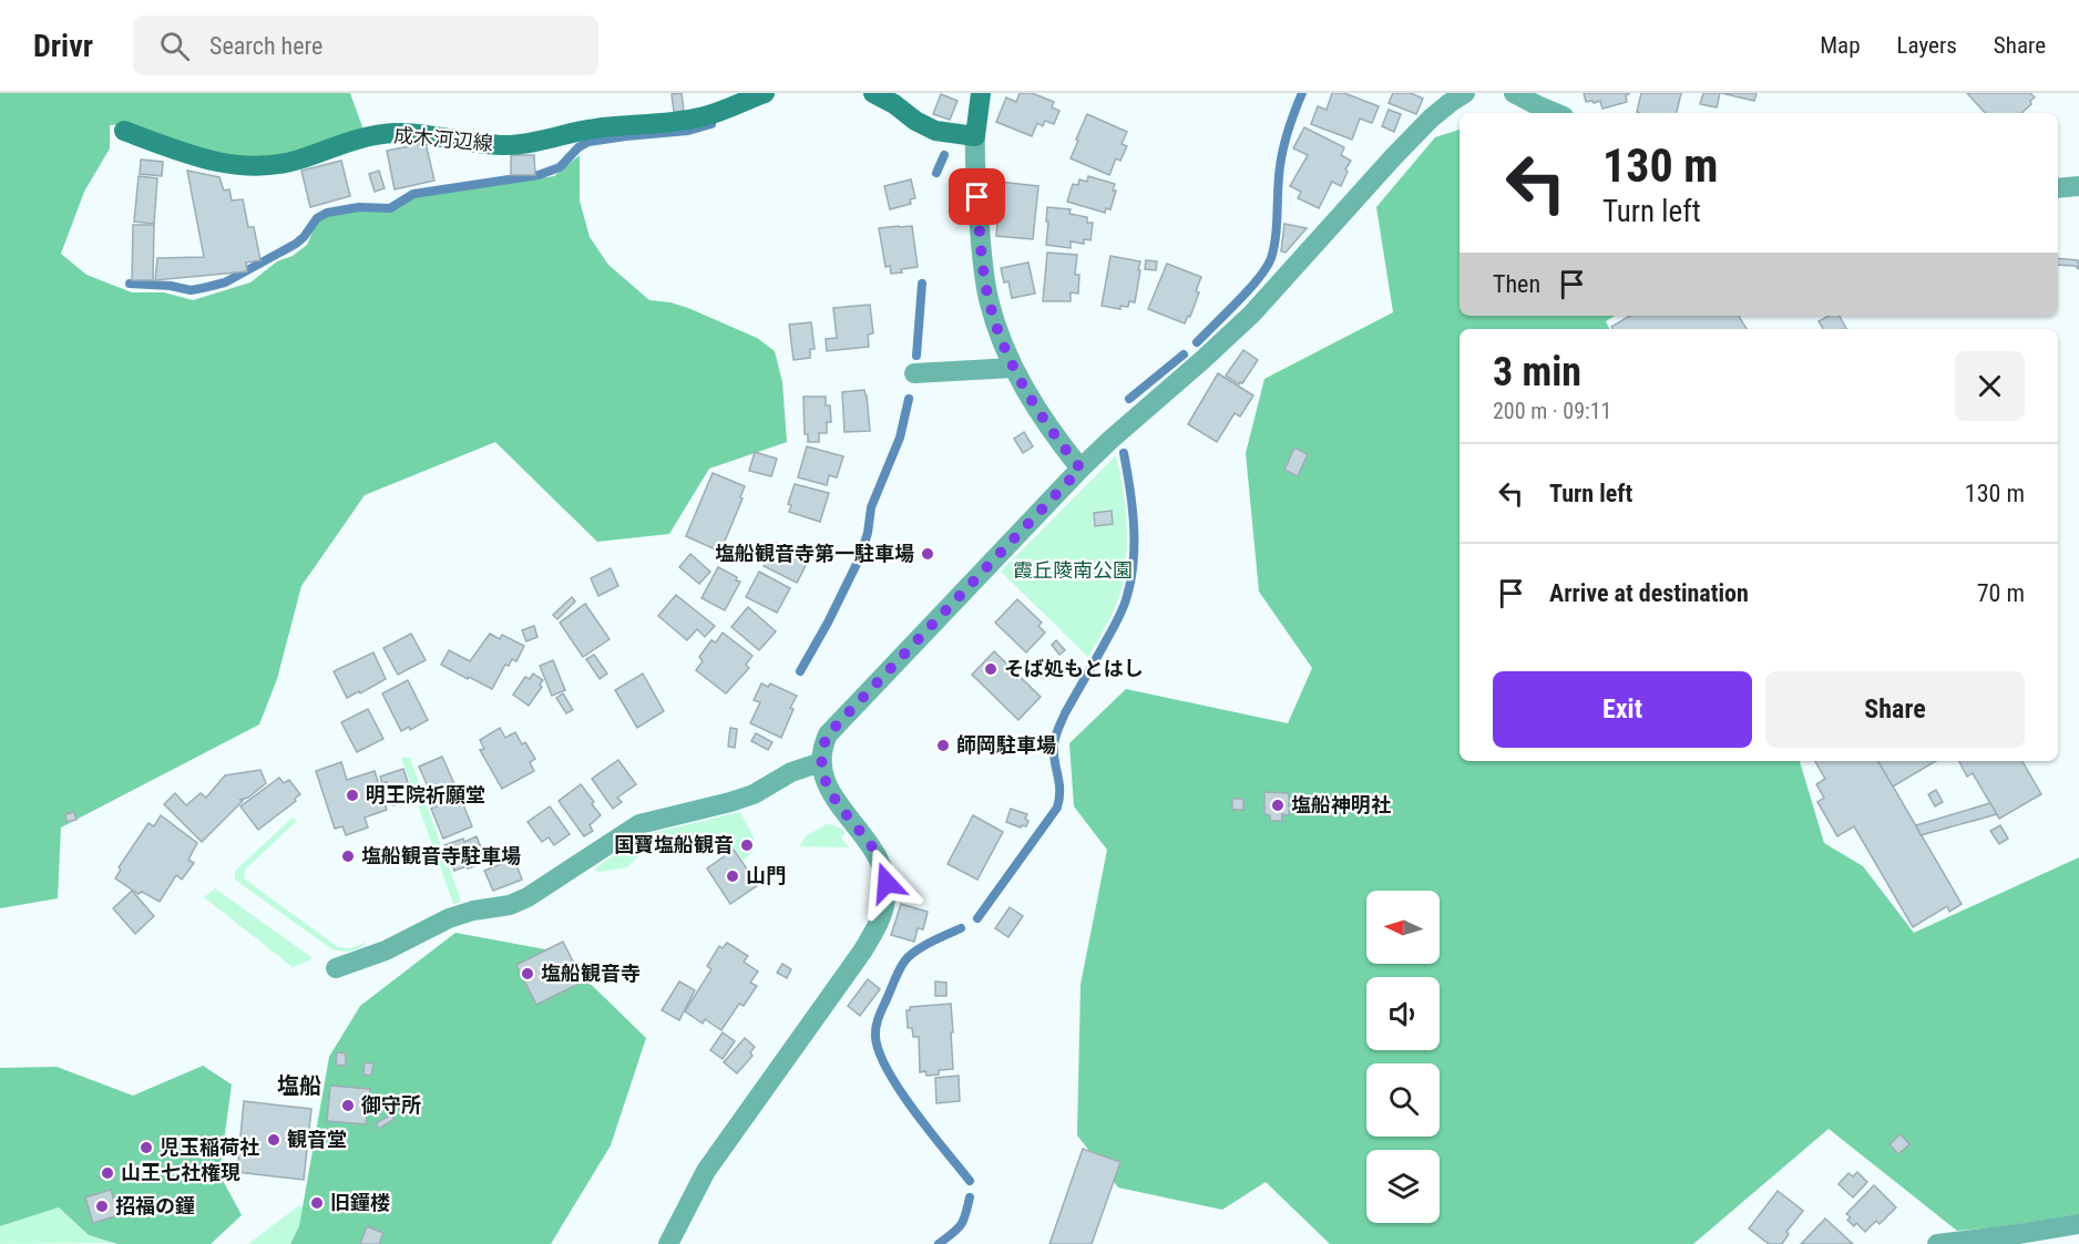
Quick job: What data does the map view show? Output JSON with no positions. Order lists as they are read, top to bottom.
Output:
{
  "streets": {
    "main road": ["成木河辺線"]
  },
  "districts": ["塩船"],
  "parks": ["霞丘陵南公園"],
  "places": [
    "塩船観音寺第一駐車場",
    "そば処もとはし",
    "師岡駐車場",
    "明王院祈願堂",
    "塩船神明社",
    "国寶塩船観音",
    "塩船観音寺駐車場",
    "山門",
    "塩船観音寺",
    "御守所",
    "観音堂",
    "児玉稲荷社",
    "山王七社権現",
    "旧鐘楼",
    "招福の鐘"
  ],
  "north": "left",
  "page": {
    "header": "Drivr",
    "search": "Search here",
    "nav": ["Map", "Layers", "Share"],
    "turn": ["130 m", "Turn left"],
    "then": "Then",
    "heading": ["3 min", "200 m · 09:11"],
    "list": [
      {
        "name": "Turn left",
        "value": "130 m"
      },
      {
        "name": "Arrive at destination",
        "value": "70 m"
      }
    ],
    "buttons": ["Exit", "Share"]
  }
}
